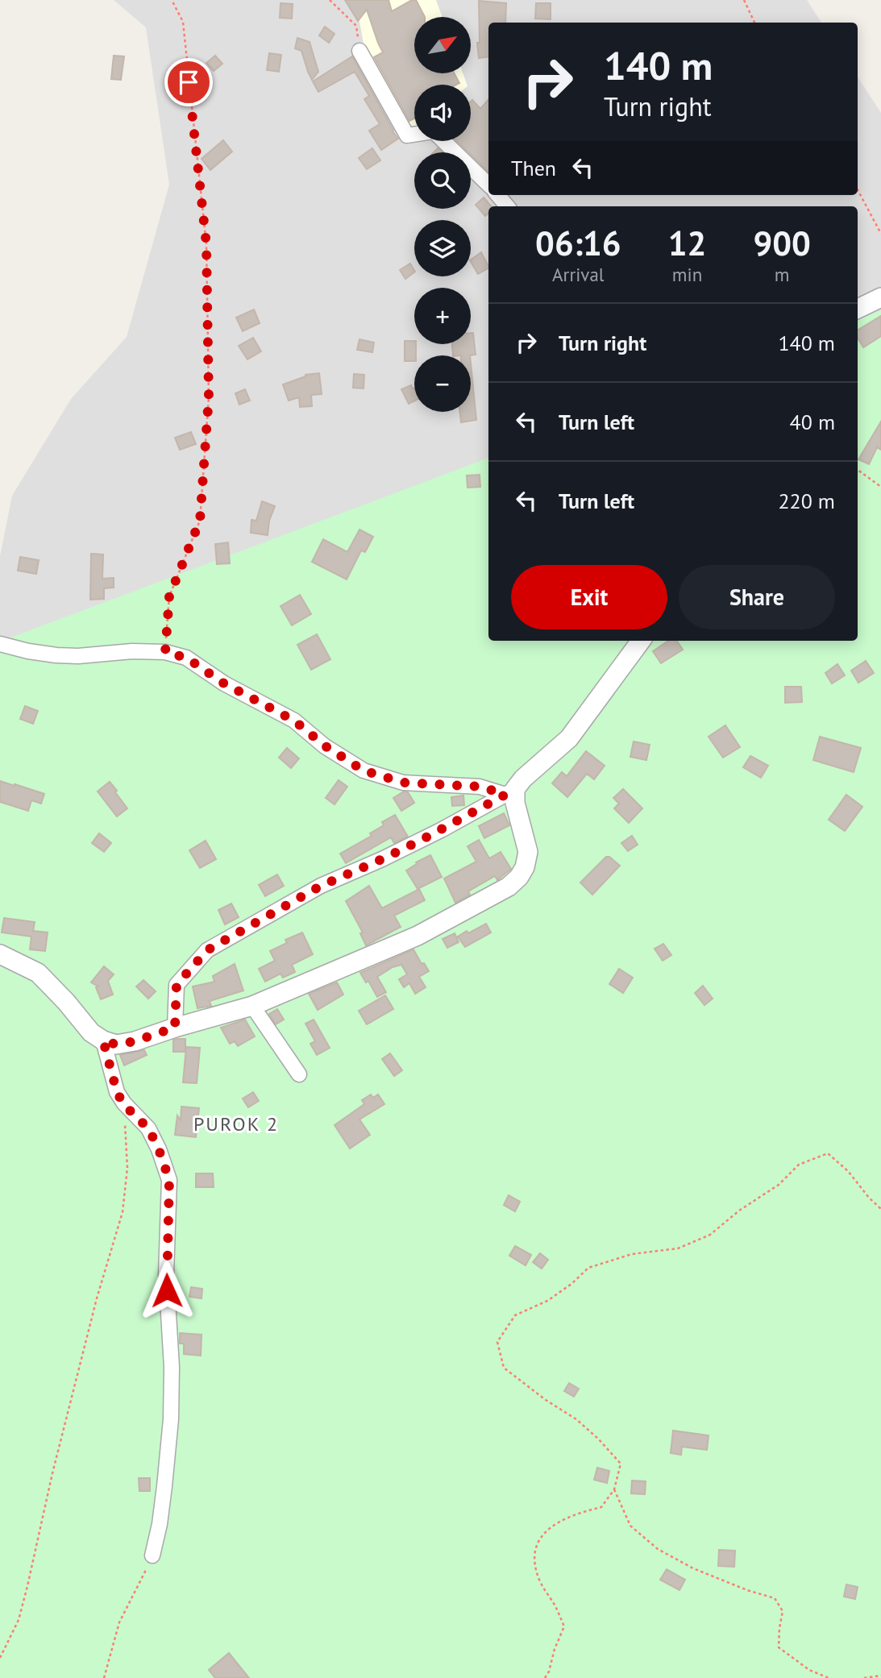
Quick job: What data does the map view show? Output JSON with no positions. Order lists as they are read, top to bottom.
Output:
{
  "districts": ["PUROK 2"],
  "north": "top right",
  "page": {
    "map_buttons": ["+", "−"],
    "turn": ["140 m", "Turn right"],
    "then": "Then",
    "eta": [
      "06:16",
      "Arrival",
      "12",
      "min",
      "900",
      "m"
    ],
    "list": [
      {
        "name": "Turn right",
        "value": "140 m"
      },
      {
        "name": "Turn left",
        "value": "40 m"
      },
      {
        "name": "Turn left",
        "value": "220 m"
      }
    ],
    "buttons": ["Exit", "Share"]
  }
}
